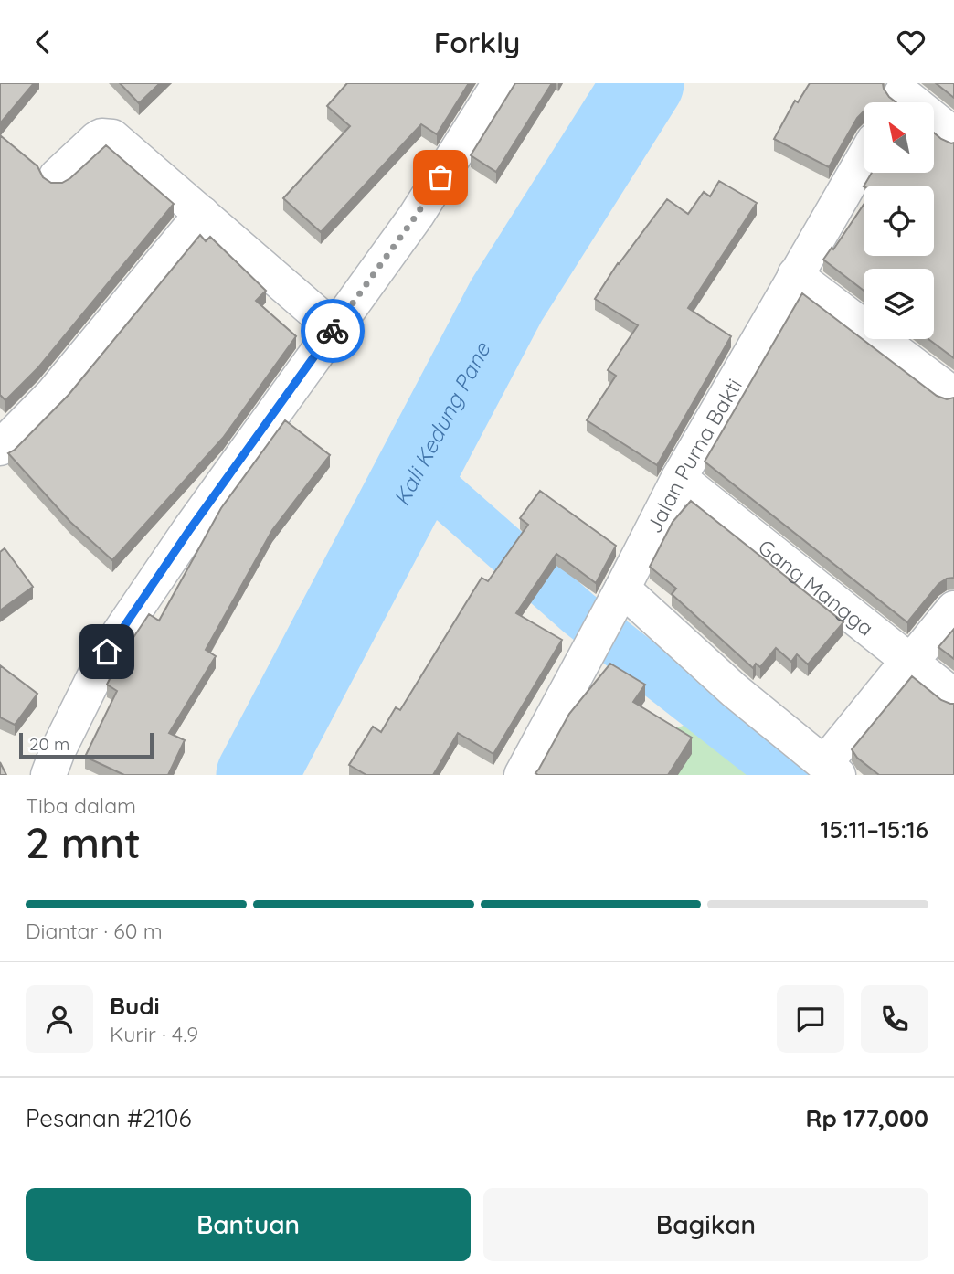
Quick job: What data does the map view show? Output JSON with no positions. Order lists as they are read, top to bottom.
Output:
{
  "streets": {
    "street": ["Jalan Purna Bakti", "Gang Mangga"]
  },
  "crossings": [
    ["Jalan Purna Bakti", "Gang Mangga"]
  ],
  "water": ["Kali Kedung Pane"],
  "scale_bar": "20 m",
  "north": "top left",
  "page": {
    "header": "Forkly",
    "scale": "20 m",
    "heading": ["2 mnt", "Tiba dalam", "15:11–15:16"],
    "panel": [
      "Budi",
      "Kurir · 4.9",
      "Pesanan #2106",
      "Rp 177,000"
    ],
    "bar": "Diantar · 60 m",
    "buttons": ["Bantuan", "Bagikan"]
  }
}
